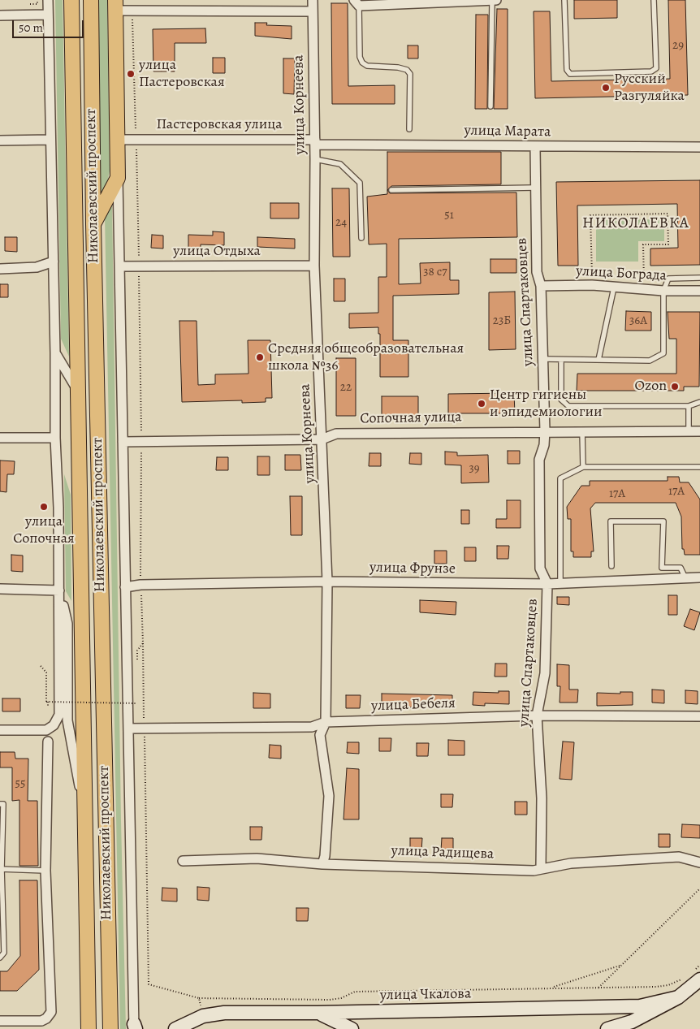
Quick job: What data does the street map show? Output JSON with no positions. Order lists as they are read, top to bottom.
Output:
{
  "streets": {
    "main road": ["Николаевский проспект", "улица Чкалова"],
    "street": [
      "улица Корнеева",
      "Пастеровская улица",
      "улица Марата",
      "улица Отдыха",
      "улица Бограда",
      "улица Спартаковцев",
      "Сопочная улица",
      "улица Фрунзе",
      "улица Бебеля",
      "улица Радищева"
    ]
  },
  "crossings": [
    ["улица Корнеева", "Пастеровская улица"],
    ["улица Корнеева", "улица Марата"],
    ["улица Корнеева", "улица Отдыха"],
    ["улица Корнеева", "Сопочная улица"],
    ["улица Корнеева", "улица Фрунзе"],
    ["улица Корнеева", "улица Бебеля"],
    ["улица Корнеева", "улица Радищева"],
    ["Пастеровская улица", "улица Марата"],
    ["Пастеровская улица", "Николаевский проспект"],
    ["улица Марата", "улица Спартаковцев"],
    ["улица Бограда", "улица Спартаковцев"],
    ["улица Спартаковцев", "Сопочная улица"],
    ["улица Спартаковцев", "улица Фрунзе"],
    ["улица Спартаковцев", "улица Бебеля"],
    ["улица Спартаковцев", "улица Радищева"]
  ],
  "districts": ["НИКОЛАЕВКА"],
  "places": [
    "улица Пастеровская",
    "Русский Разгуляйка",
    "Средняя общеобразовательная школа №36",
    "Ozon",
    "Центр гигиены и эпидемиологии",
    "улица Сопочная"
  ],
  "house_numbers": [
    "29",
    "51",
    "24",
    "38 с7",
    "23Б",
    "36А",
    "22",
    "39",
    "17А",
    "17А",
    "55"
  ],
  "scale_bar": "50 m"
}
